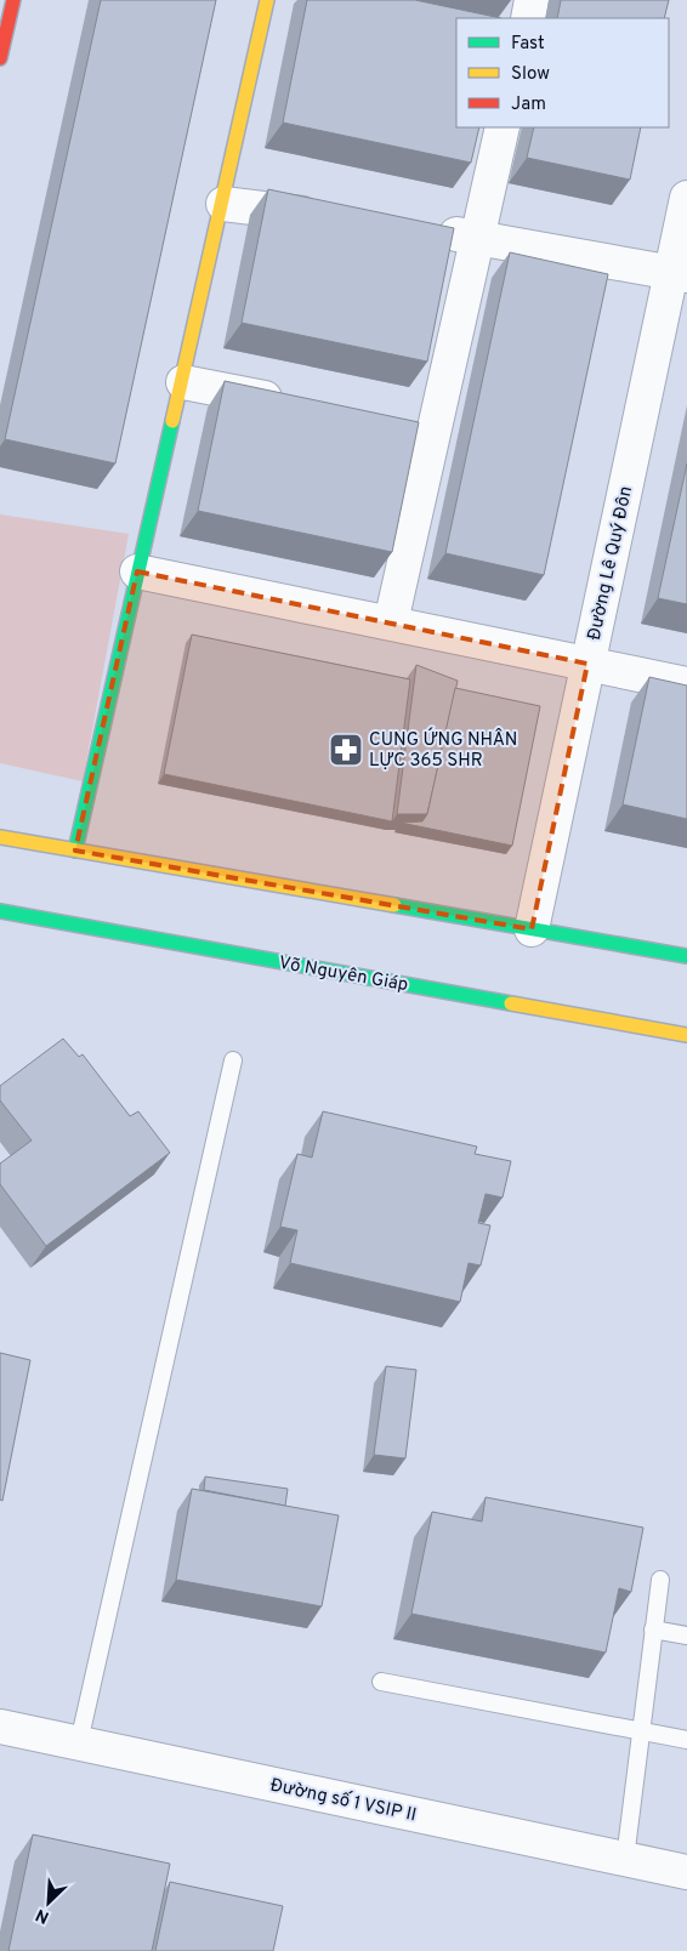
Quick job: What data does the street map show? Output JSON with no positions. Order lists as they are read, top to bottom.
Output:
{
  "streets": {
    "main road": ["Võ Nguyên Giáp"],
    "street": ["Đường Lê Quý Đôn", "Đường số 1 VSIP II"]
  },
  "places": {
    "pharmacy": ["CUNG ỨNG NHÂN LỰC 365 SHR"]
  },
  "legend": ["Fast", "Slow", "Jam"],
  "north": "bottom left"
}
